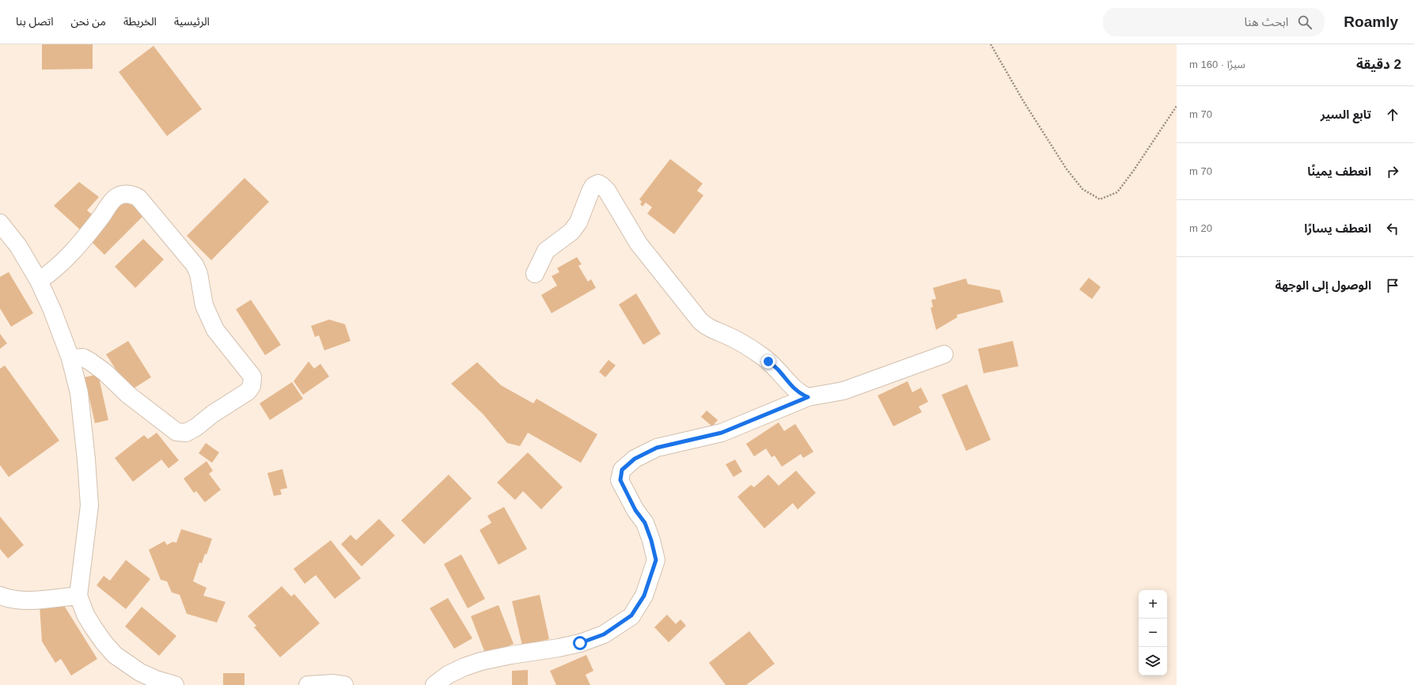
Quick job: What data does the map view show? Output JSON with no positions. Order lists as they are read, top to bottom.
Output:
{
  "page": {
    "header": "Roamly",
    "search": "ابحث هنا",
    "nav": [
      "الرئيسية",
      "الخريطة",
      "من نحن",
      "اتصل بنا"
    ],
    "heading": ["2 دقيقة", "سيرًا · 160 m"],
    "list": [
      ["تابع السير", "70 m"],
      ["انعطف يمينًا", "70 m"],
      ["انعطف يسارًا", "20 m"],
      "الوصول إلى الوجهة"
    ],
    "map_buttons": ["+", "−"]
  }
}
